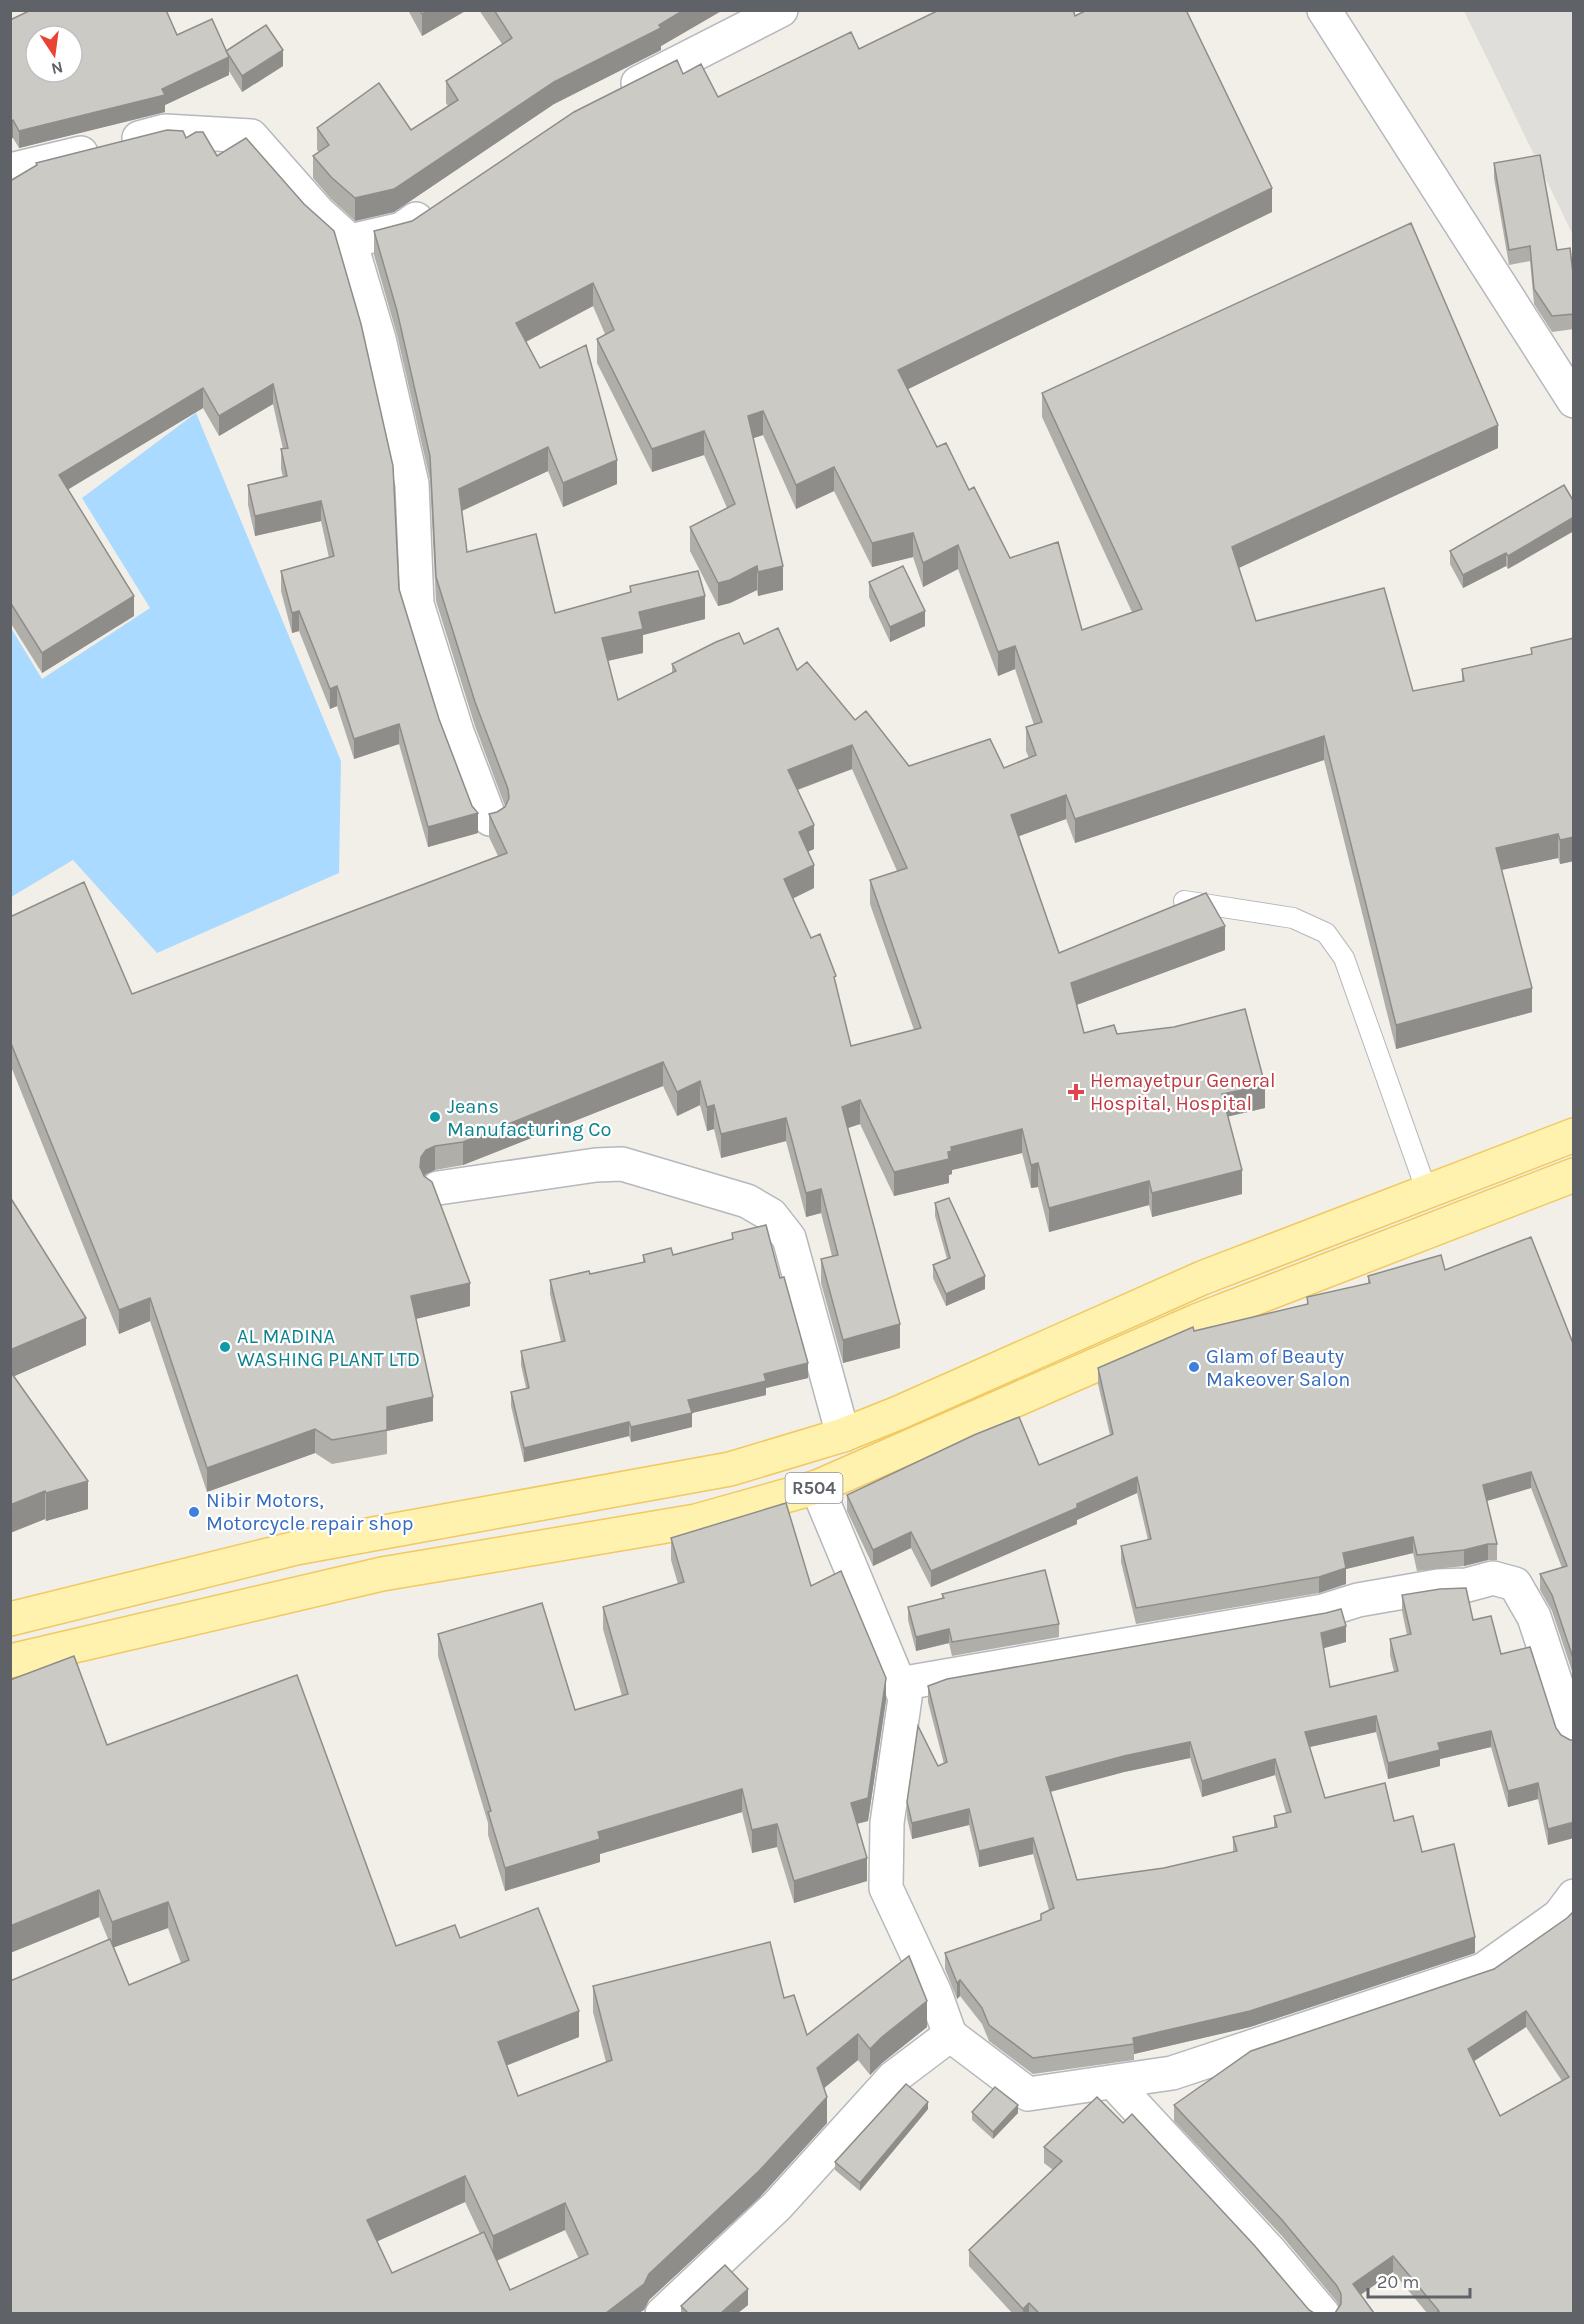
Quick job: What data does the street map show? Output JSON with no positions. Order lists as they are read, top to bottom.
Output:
{
  "streets": {
    "main road": ["R504"]
  },
  "places": {
    "health": ["Hemayetpur General Hospital, Hospital"],
    "other": [
      "Jeans Manufacturing Co",
      "AL MADINA WASHING PLANT LTD",
      "Glam of Beauty Makeover Salon",
      "Nibir Motors, Motorcycle repair shop"
    ]
  },
  "scale_bar": "20 m",
  "north": "bottom"
}
